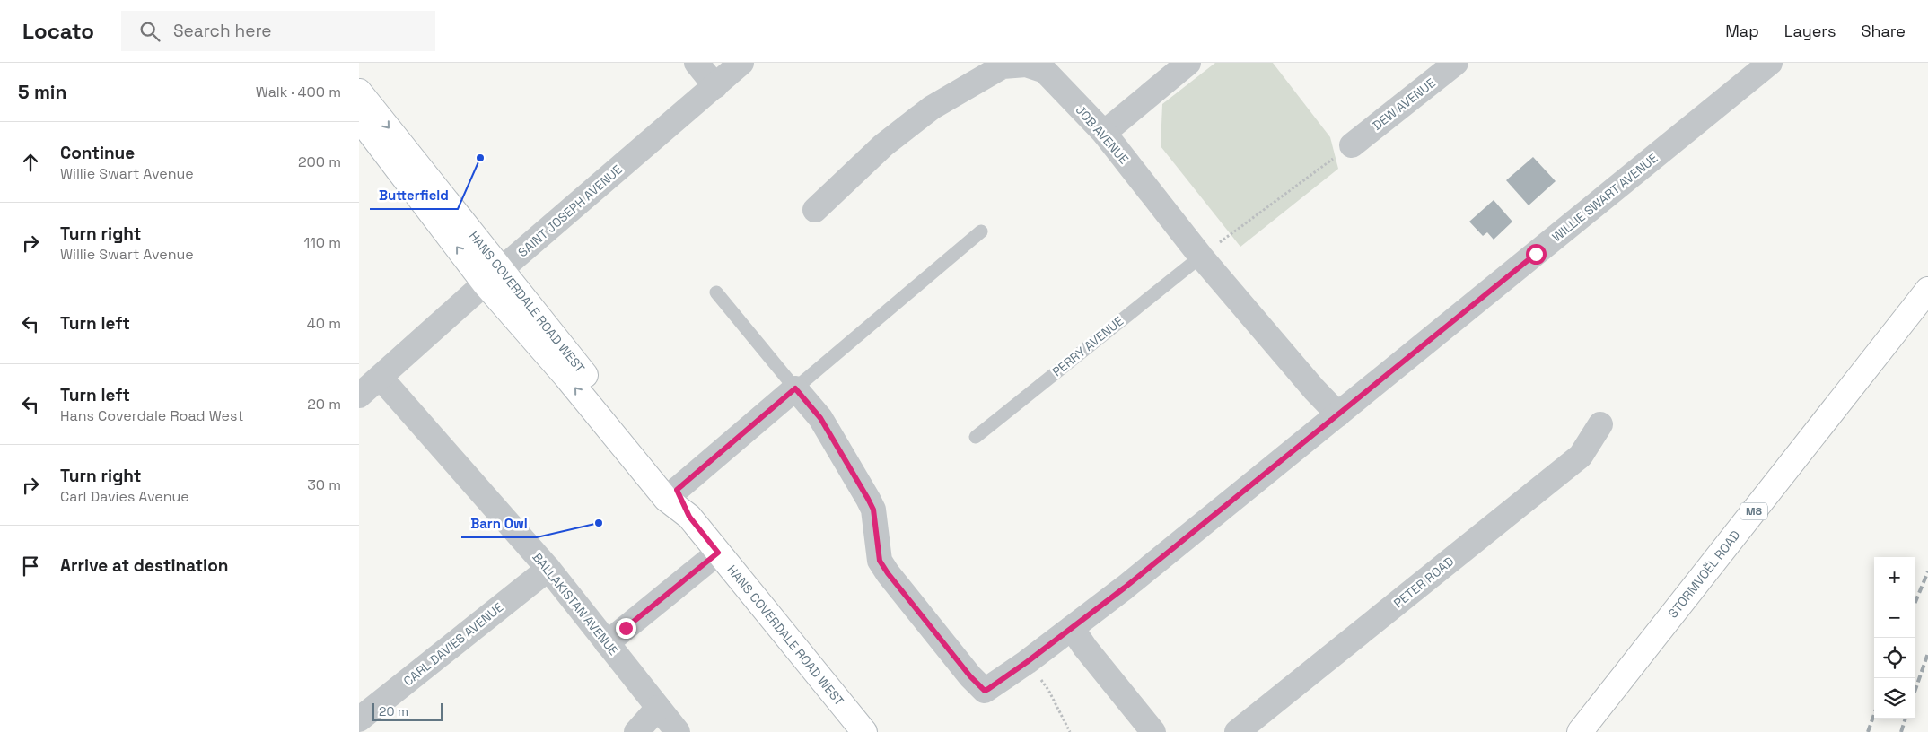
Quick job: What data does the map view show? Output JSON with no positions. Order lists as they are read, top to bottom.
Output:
{
  "streets": {
    "street": [
      "DEW AVENUE",
      "JOB AVENUE",
      "WILLIE SWART AVENUE",
      "SAINT JOSEPH AVENUE",
      "HANS COVERDALE ROAD WEST",
      "M8",
      "STORMVOËL ROAD",
      "PETER ROAD",
      "BALLAKISTAN AVENUE",
      "CARL DAVIES AVENUE"
    ],
    "lane": ["PERRY AVENUE"]
  },
  "crossings": [
    ["JOB AVENUE", "WILLIE SWART AVENUE"],
    ["JOB AVENUE", "PERRY AVENUE"],
    ["SAINT JOSEPH AVENUE", "HANS COVERDALE ROAD WEST"],
    ["SAINT JOSEPH AVENUE", "BALLAKISTAN AVENUE"],
    ["BALLAKISTAN AVENUE", "CARL DAVIES AVENUE"]
  ],
  "places": ["Butterfield", "Barn Owl"],
  "scale_bar": "20 m",
  "page": {
    "header": "Locato",
    "search": "Search here",
    "nav": ["Map", "Layers", "Share"],
    "heading": ["5 min", "Walk · 400 m"],
    "list": [
      ["Continue", "Willie Swart Avenue", "200 m"],
      ["Turn right", "Willie Swart Avenue", "110 m"],
      ["Turn left", "40 m"],
      ["Turn left", "Hans Coverdale Road West", "20 m"],
      ["Turn right", "Carl Davies Avenue", "30 m"],
      "Arrive at destination"
    ],
    "map_buttons": ["+", "−"],
    "scale": "20 m"
  }
}
